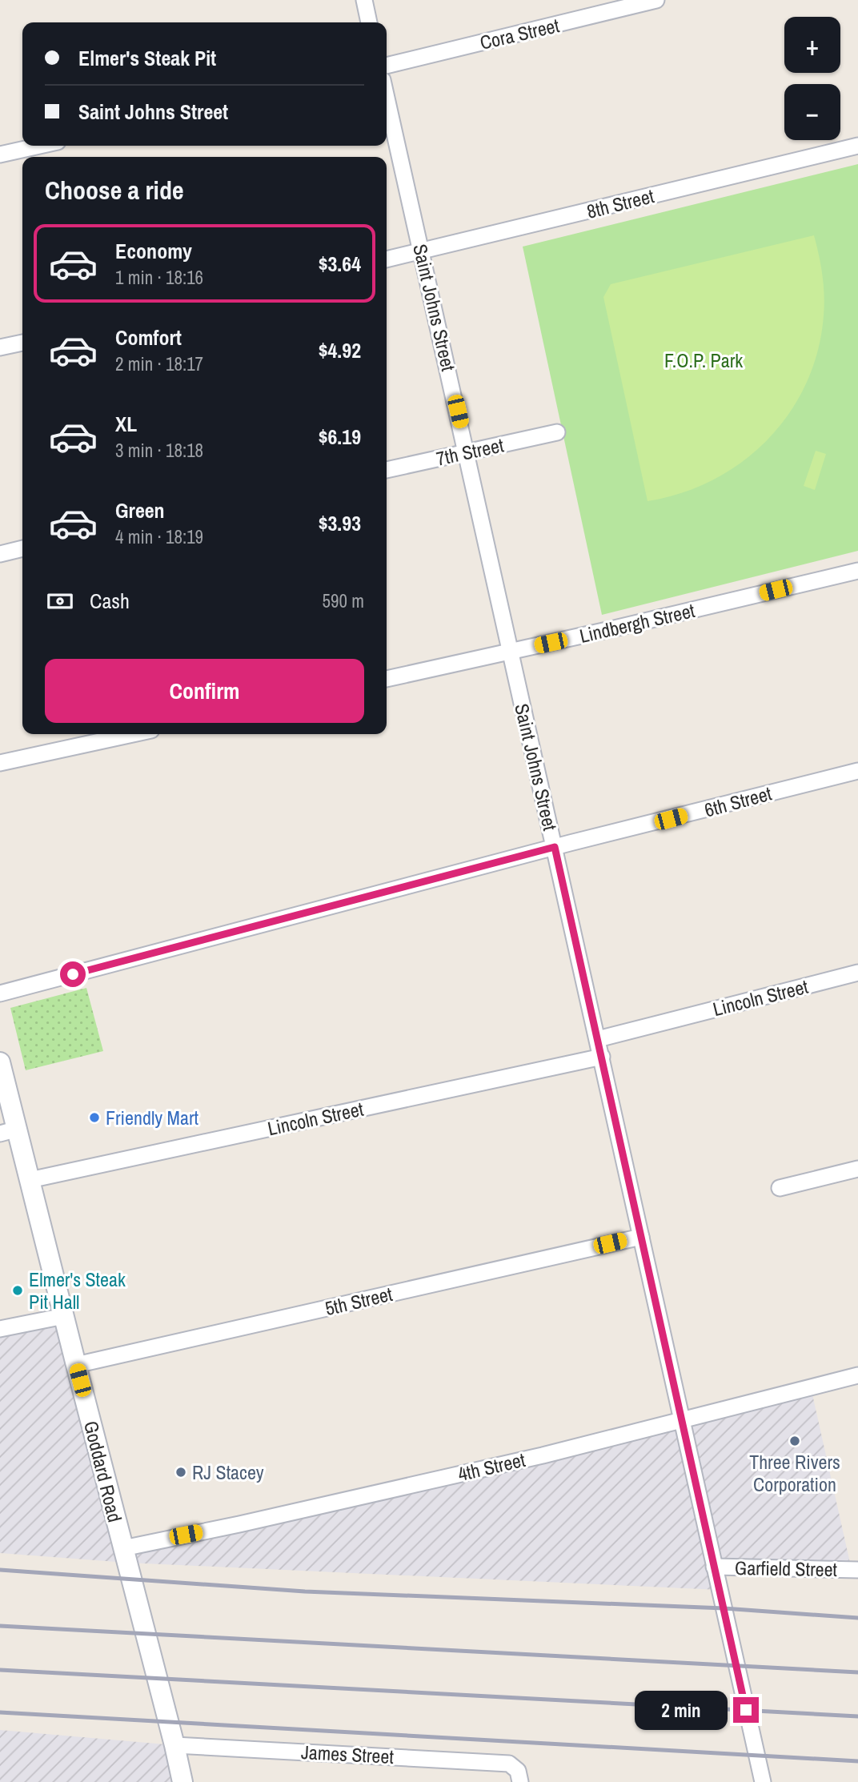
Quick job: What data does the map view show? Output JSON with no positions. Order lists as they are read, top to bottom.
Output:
{
  "streets": {
    "street": [
      "Cora Street",
      "8th Street",
      "Saint Johns Street",
      "7th Street",
      "Lindbergh Street",
      "6th Street",
      "Lincoln Street",
      "5th Street",
      "4th Street",
      "Goddard Road",
      "Garfield Street",
      "James Street"
    ]
  },
  "crossings": [
    ["8th Street", "Saint Johns Street"],
    ["Saint Johns Street", "7th Street"],
    ["Saint Johns Street", "Lindbergh Street"],
    ["Saint Johns Street", "6th Street"],
    ["Saint Johns Street", "Lincoln Street"],
    ["Saint Johns Street", "5th Street"],
    ["Saint Johns Street", "4th Street"],
    ["Saint Johns Street", "Garfield Street"],
    ["Lincoln Street", "Goddard Road"],
    ["5th Street", "Goddard Road"],
    ["4th Street", "Goddard Road"],
    ["Goddard Road", "James Street"]
  ],
  "parks": ["F.O.P. Park"],
  "places": [
    "Friendly Mart",
    "Elmer's Steak Pit Hall",
    "Three Rivers Corporation",
    "RJ Stacey"
  ],
  "page": {
    "map_buttons": ["+", "−"],
    "banner": ["Elmer's Steak Pit", "Saint Johns Street"],
    "heading": "Choose a ride",
    "list": [
      {
        "name": "Economy",
        "note": "1 min · 18:16",
        "value": "$3.64"
      },
      {
        "name": "Comfort",
        "note": "2 min · 18:17",
        "value": "$4.92"
      },
      {
        "name": "XL",
        "note": "3 min · 18:18",
        "value": "$6.19"
      },
      {
        "name": "Green",
        "note": "4 min · 18:19",
        "value": "$3.93"
      }
    ],
    "pay": ["Cash", "590 m"],
    "buttons": "Confirm",
    "bubble": "2 min"
  }
}
